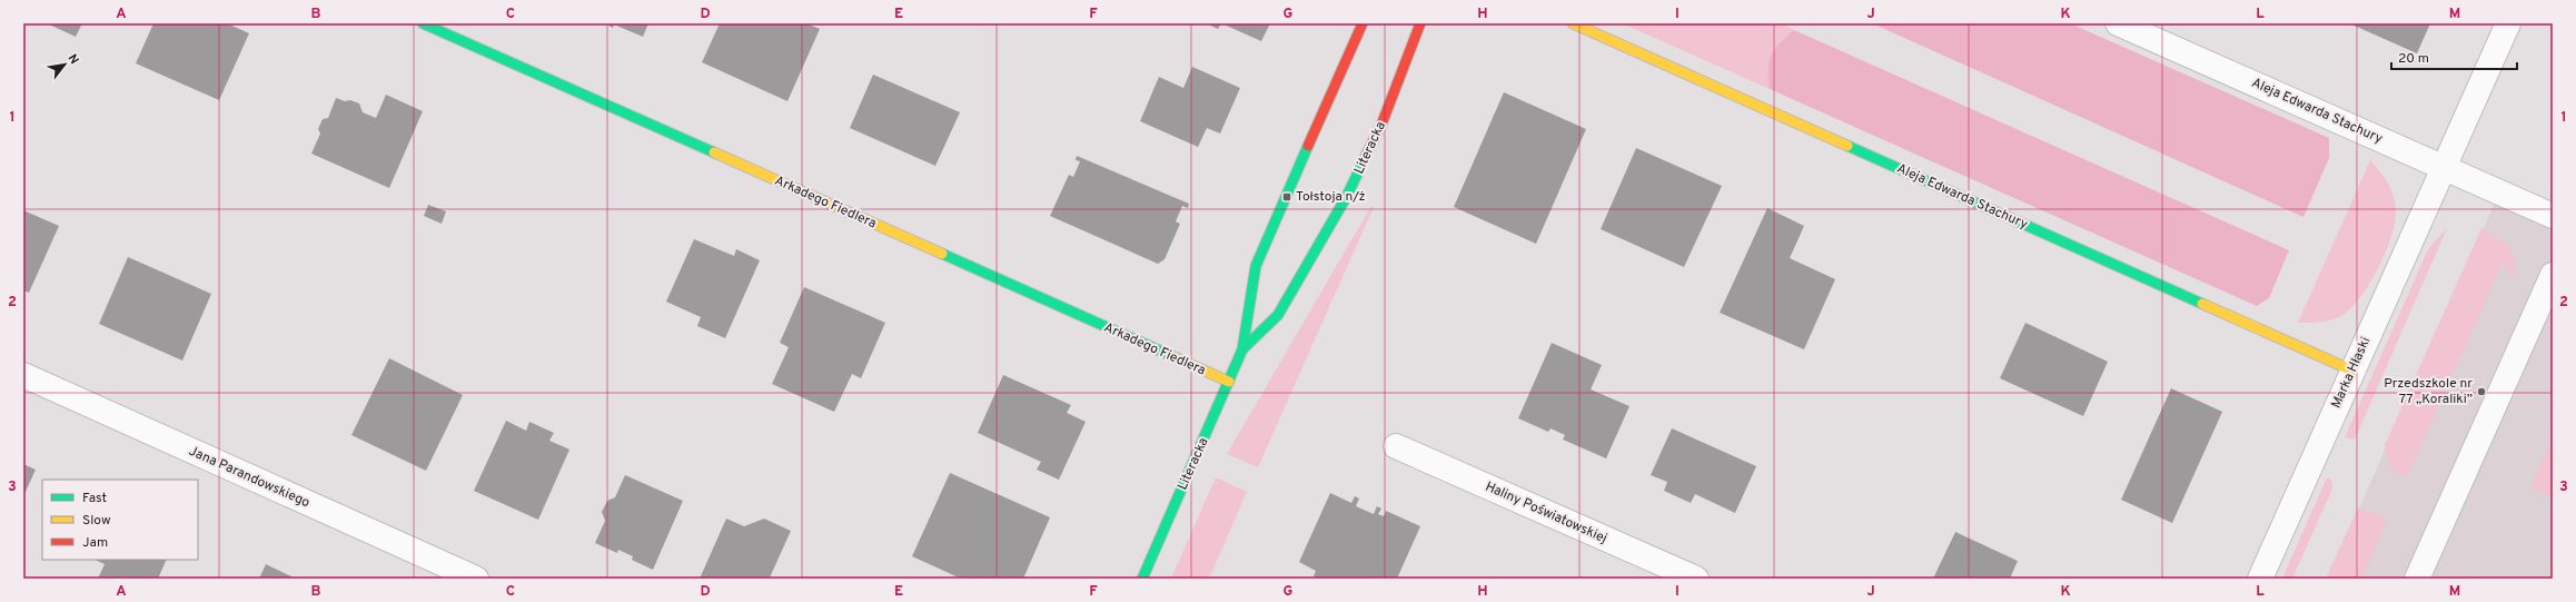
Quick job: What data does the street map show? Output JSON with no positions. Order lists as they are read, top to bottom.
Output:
{
  "streets": {
    "street": [
      "Aleja Edwarda Stachury",
      "Literacka",
      "Arkadego Fiedlera",
      "Marka Hłaski",
      "Jana Parandowskiego",
      "Haliny Poświatowskiej"
    ]
  },
  "crossings": [
    ["Aleja Edwarda Stachury", "Marka Hłaski"],
    ["Literacka", "Arkadego Fiedlera"]
  ],
  "places": {
    "transit": ["Tołstoja n/ż"],
    "other": ["Przedszkole nr 77 „Koraliki”"]
  },
  "legend": ["Fast", "Slow", "Jam"],
  "scale_bar": "20 m",
  "north": "top right",
  "grid": {
    "columns": [
      "A",
      "B",
      "C",
      "D",
      "E",
      "F",
      "G",
      "H",
      "I",
      "J",
      "K",
      "L",
      "M"
    ],
    "rows": ["1", "2", "3"]
  }
}
